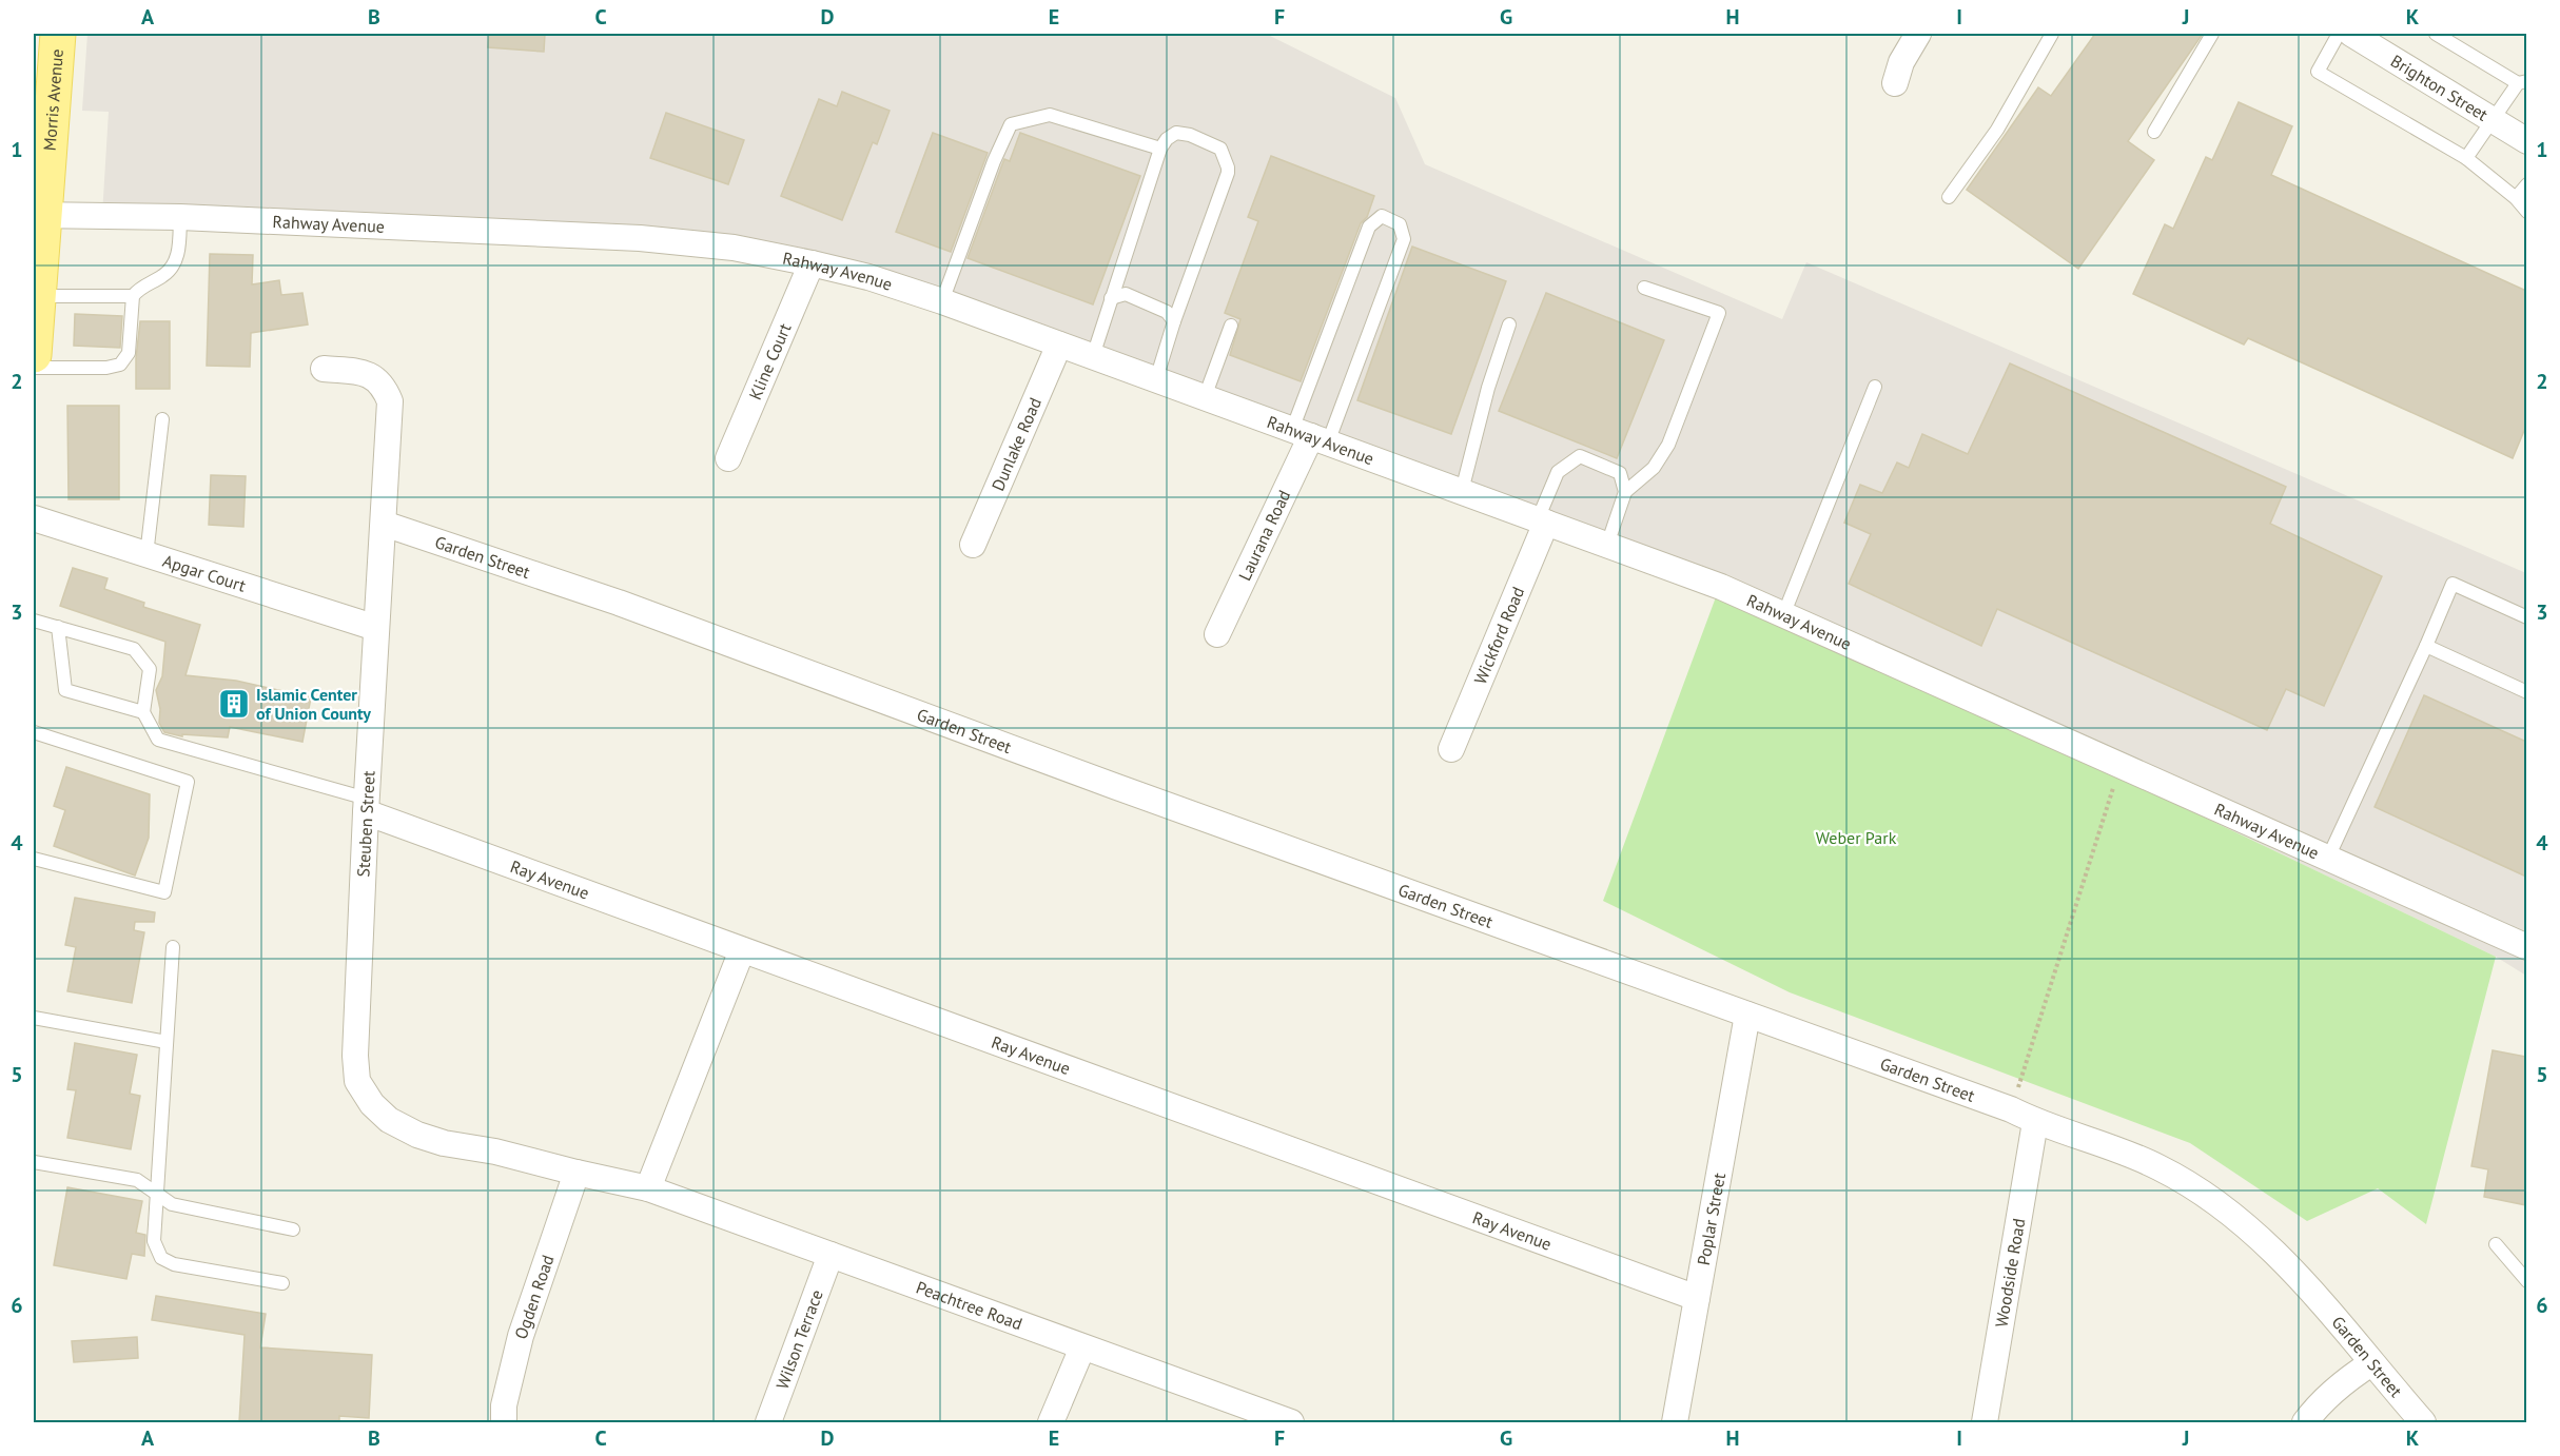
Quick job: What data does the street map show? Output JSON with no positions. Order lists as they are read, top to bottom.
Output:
{
  "streets": {
    "main road": ["Morris Avenue"],
    "street": [
      "Brighton Street",
      "Rahway Avenue",
      "Kline Court",
      "Dunlake Road",
      "Laurana Road",
      "Garden Street",
      "Apgar Court",
      "Wickford Road",
      "Steuben Street",
      "Ray Avenue",
      "Poplar Street",
      "Woodside Road",
      "Ogden Road",
      "Peachtree Road",
      "Wilson Terrace"
    ]
  },
  "crossings": [
    ["Morris Avenue", "Rahway Avenue"],
    ["Rahway Avenue", "Kline Court"],
    ["Rahway Avenue", "Dunlake Road"],
    ["Rahway Avenue", "Laurana Road"],
    ["Rahway Avenue", "Wickford Road"],
    ["Garden Street", "Steuben Street"],
    ["Garden Street", "Poplar Street"],
    ["Garden Street", "Woodside Road"],
    ["Apgar Court", "Steuben Street"],
    ["Steuben Street", "Ray Avenue"],
    ["Steuben Street", "Ogden Road"],
    ["Steuben Street", "Peachtree Road"],
    ["Ray Avenue", "Poplar Street"],
    ["Ogden Road", "Peachtree Road"],
    ["Peachtree Road", "Wilson Terrace"]
  ],
  "parks": ["Weber Park"],
  "places": {
    "building": ["Islamic Center of Union County"]
  },
  "grid": {
    "columns": [
      "A",
      "B",
      "C",
      "D",
      "E",
      "F",
      "G",
      "H",
      "I",
      "J",
      "K"
    ],
    "rows": [
      "1",
      "2",
      "3",
      "4",
      "5",
      "6"
    ]
  }
}
